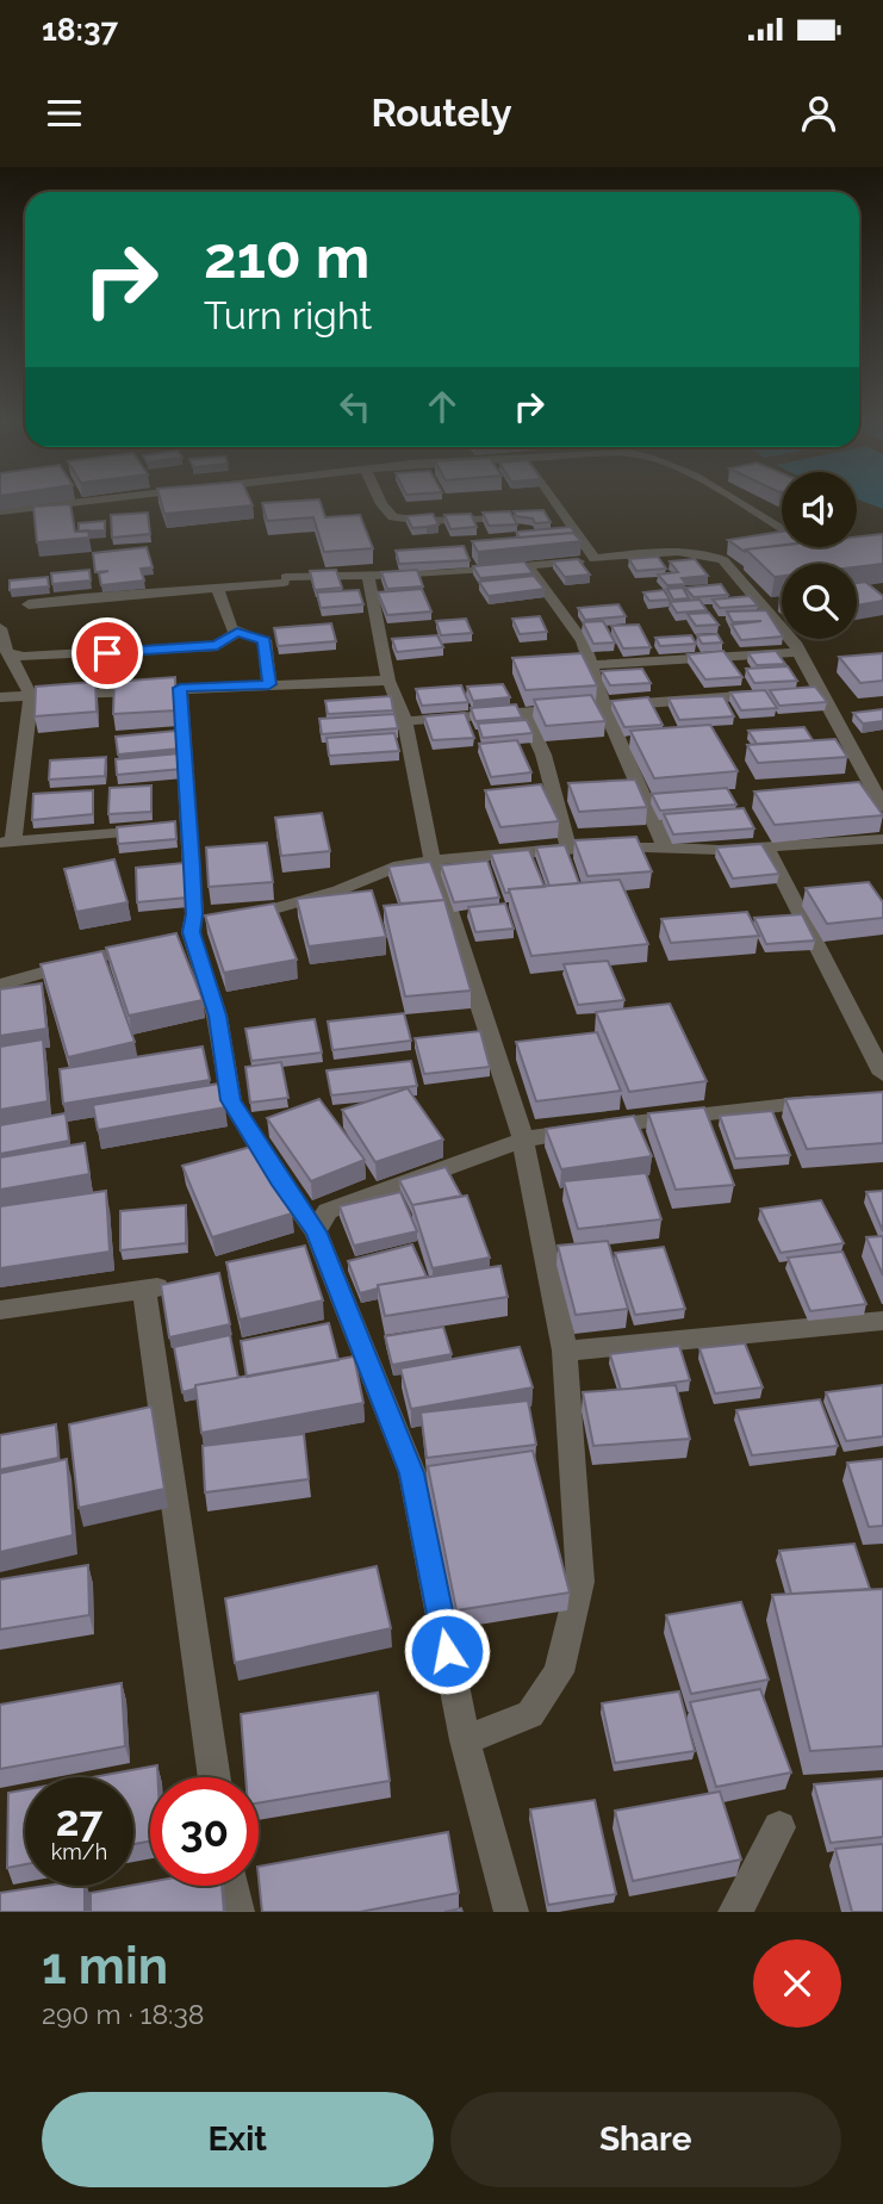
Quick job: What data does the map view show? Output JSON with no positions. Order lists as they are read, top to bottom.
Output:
{
  "page": {
    "status": "18:37",
    "header": "Routely",
    "turn": ["210 m", "Turn right"],
    "speed": "27 km/h",
    "limit": "30",
    "heading": ["1 min", "290 m · 18:38"],
    "buttons": ["Exit", "Share"]
  }
}
